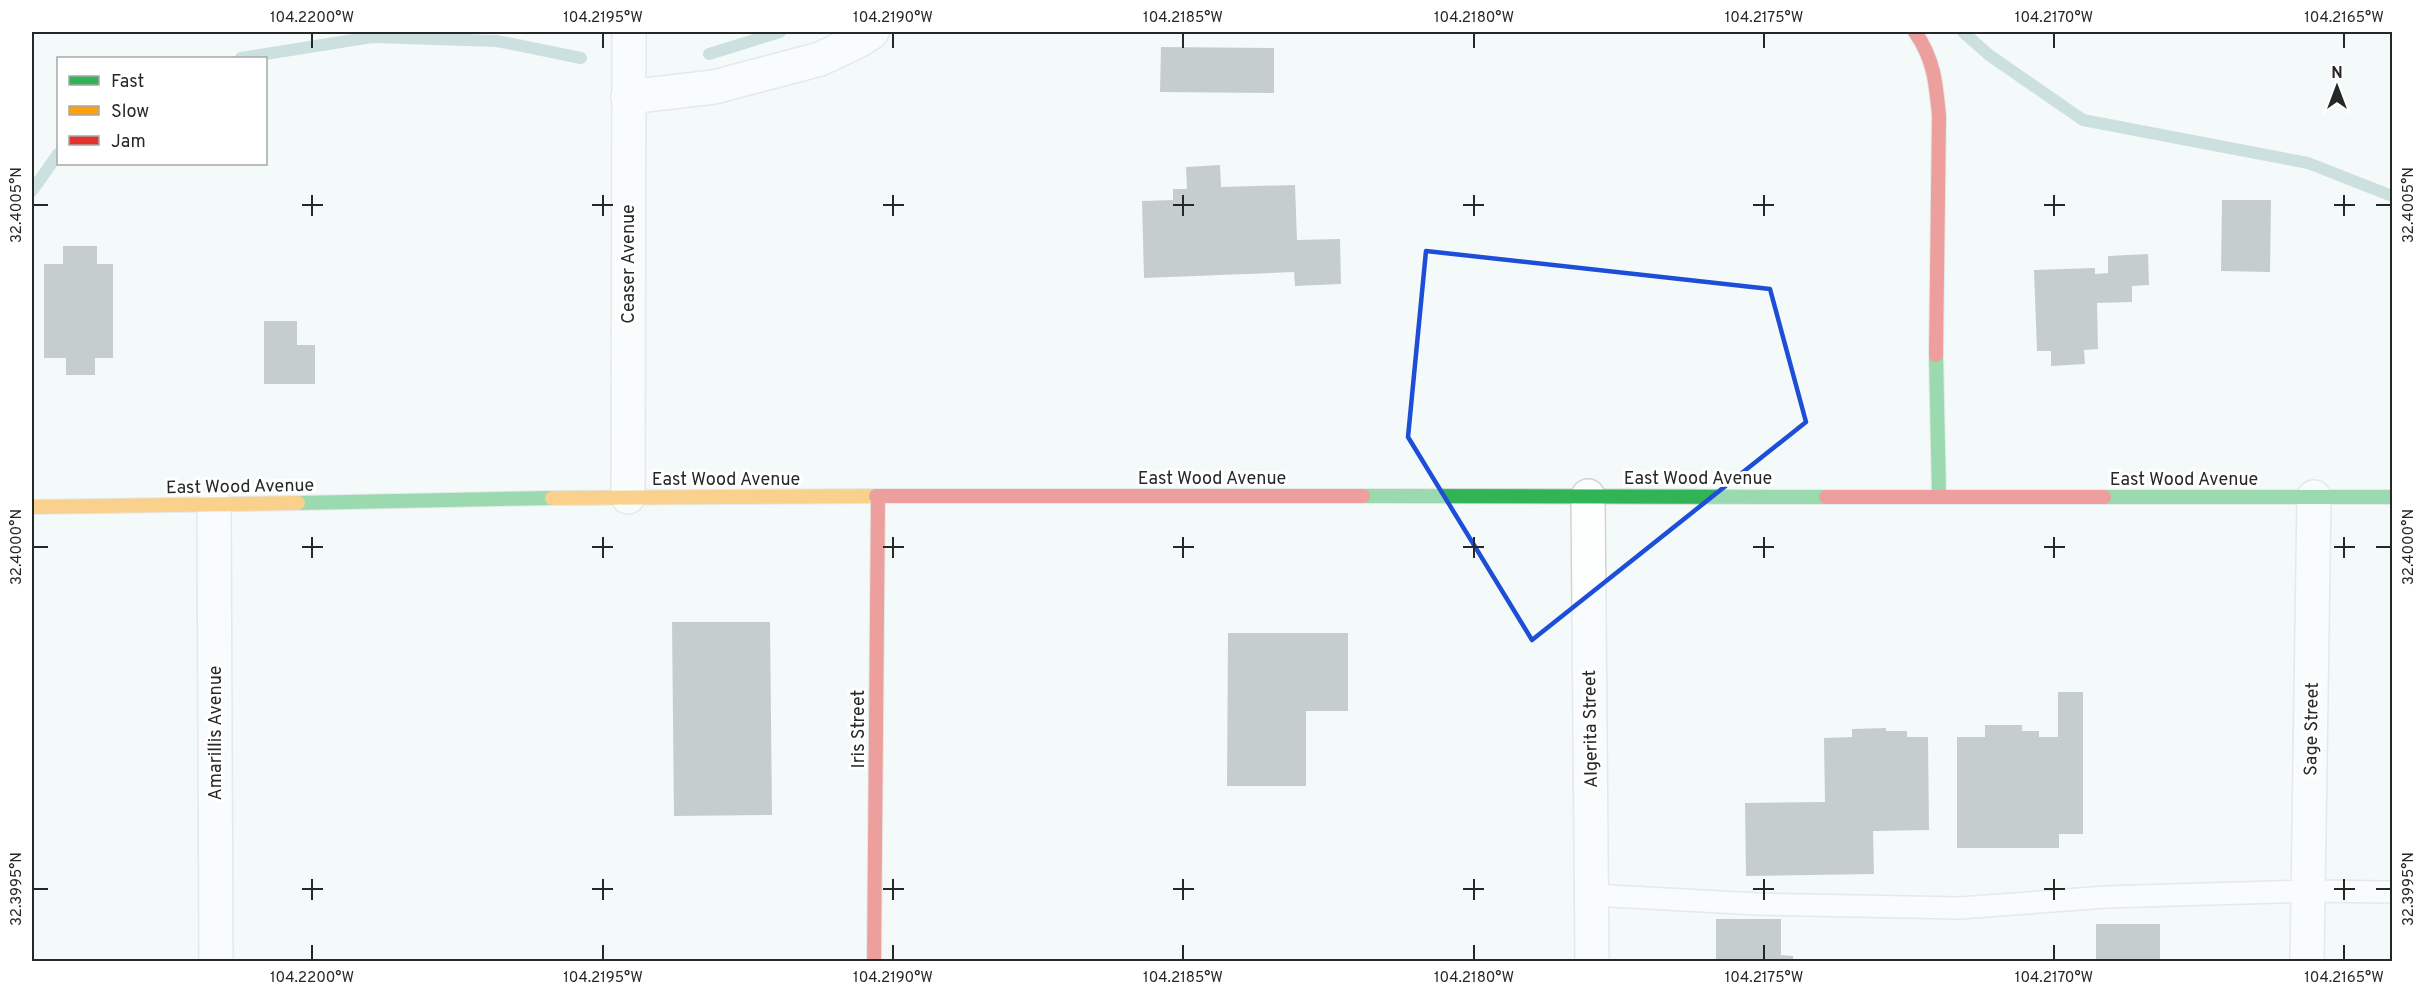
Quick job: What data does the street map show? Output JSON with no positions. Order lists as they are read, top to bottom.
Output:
{
  "streets": {
    "main road": ["East Wood Avenue", "Iris Street"],
    "street": [
      "Ceaser Avenue",
      "Algerita Street",
      "Sage Street",
      "Amarillis Avenue"
    ]
  },
  "crossings": [
    ["Ceaser Avenue", "East Wood Avenue"],
    ["East Wood Avenue", "Iris Street"],
    ["East Wood Avenue", "Algerita Street"],
    ["East Wood Avenue", "Sage Street"],
    ["East Wood Avenue", "Amarillis Avenue"]
  ],
  "legend": ["Fast", "Slow", "Jam"],
  "north": "top",
  "coordinates": [
    "104.2200°W",
    "104.2195°W",
    "104.2190°W",
    "104.2185°W",
    "104.2180°W",
    "104.2175°W",
    "104.2170°W",
    "104.2165°W",
    "32.4005°N",
    "32.4000°N",
    "32.3995°N"
  ]
}
